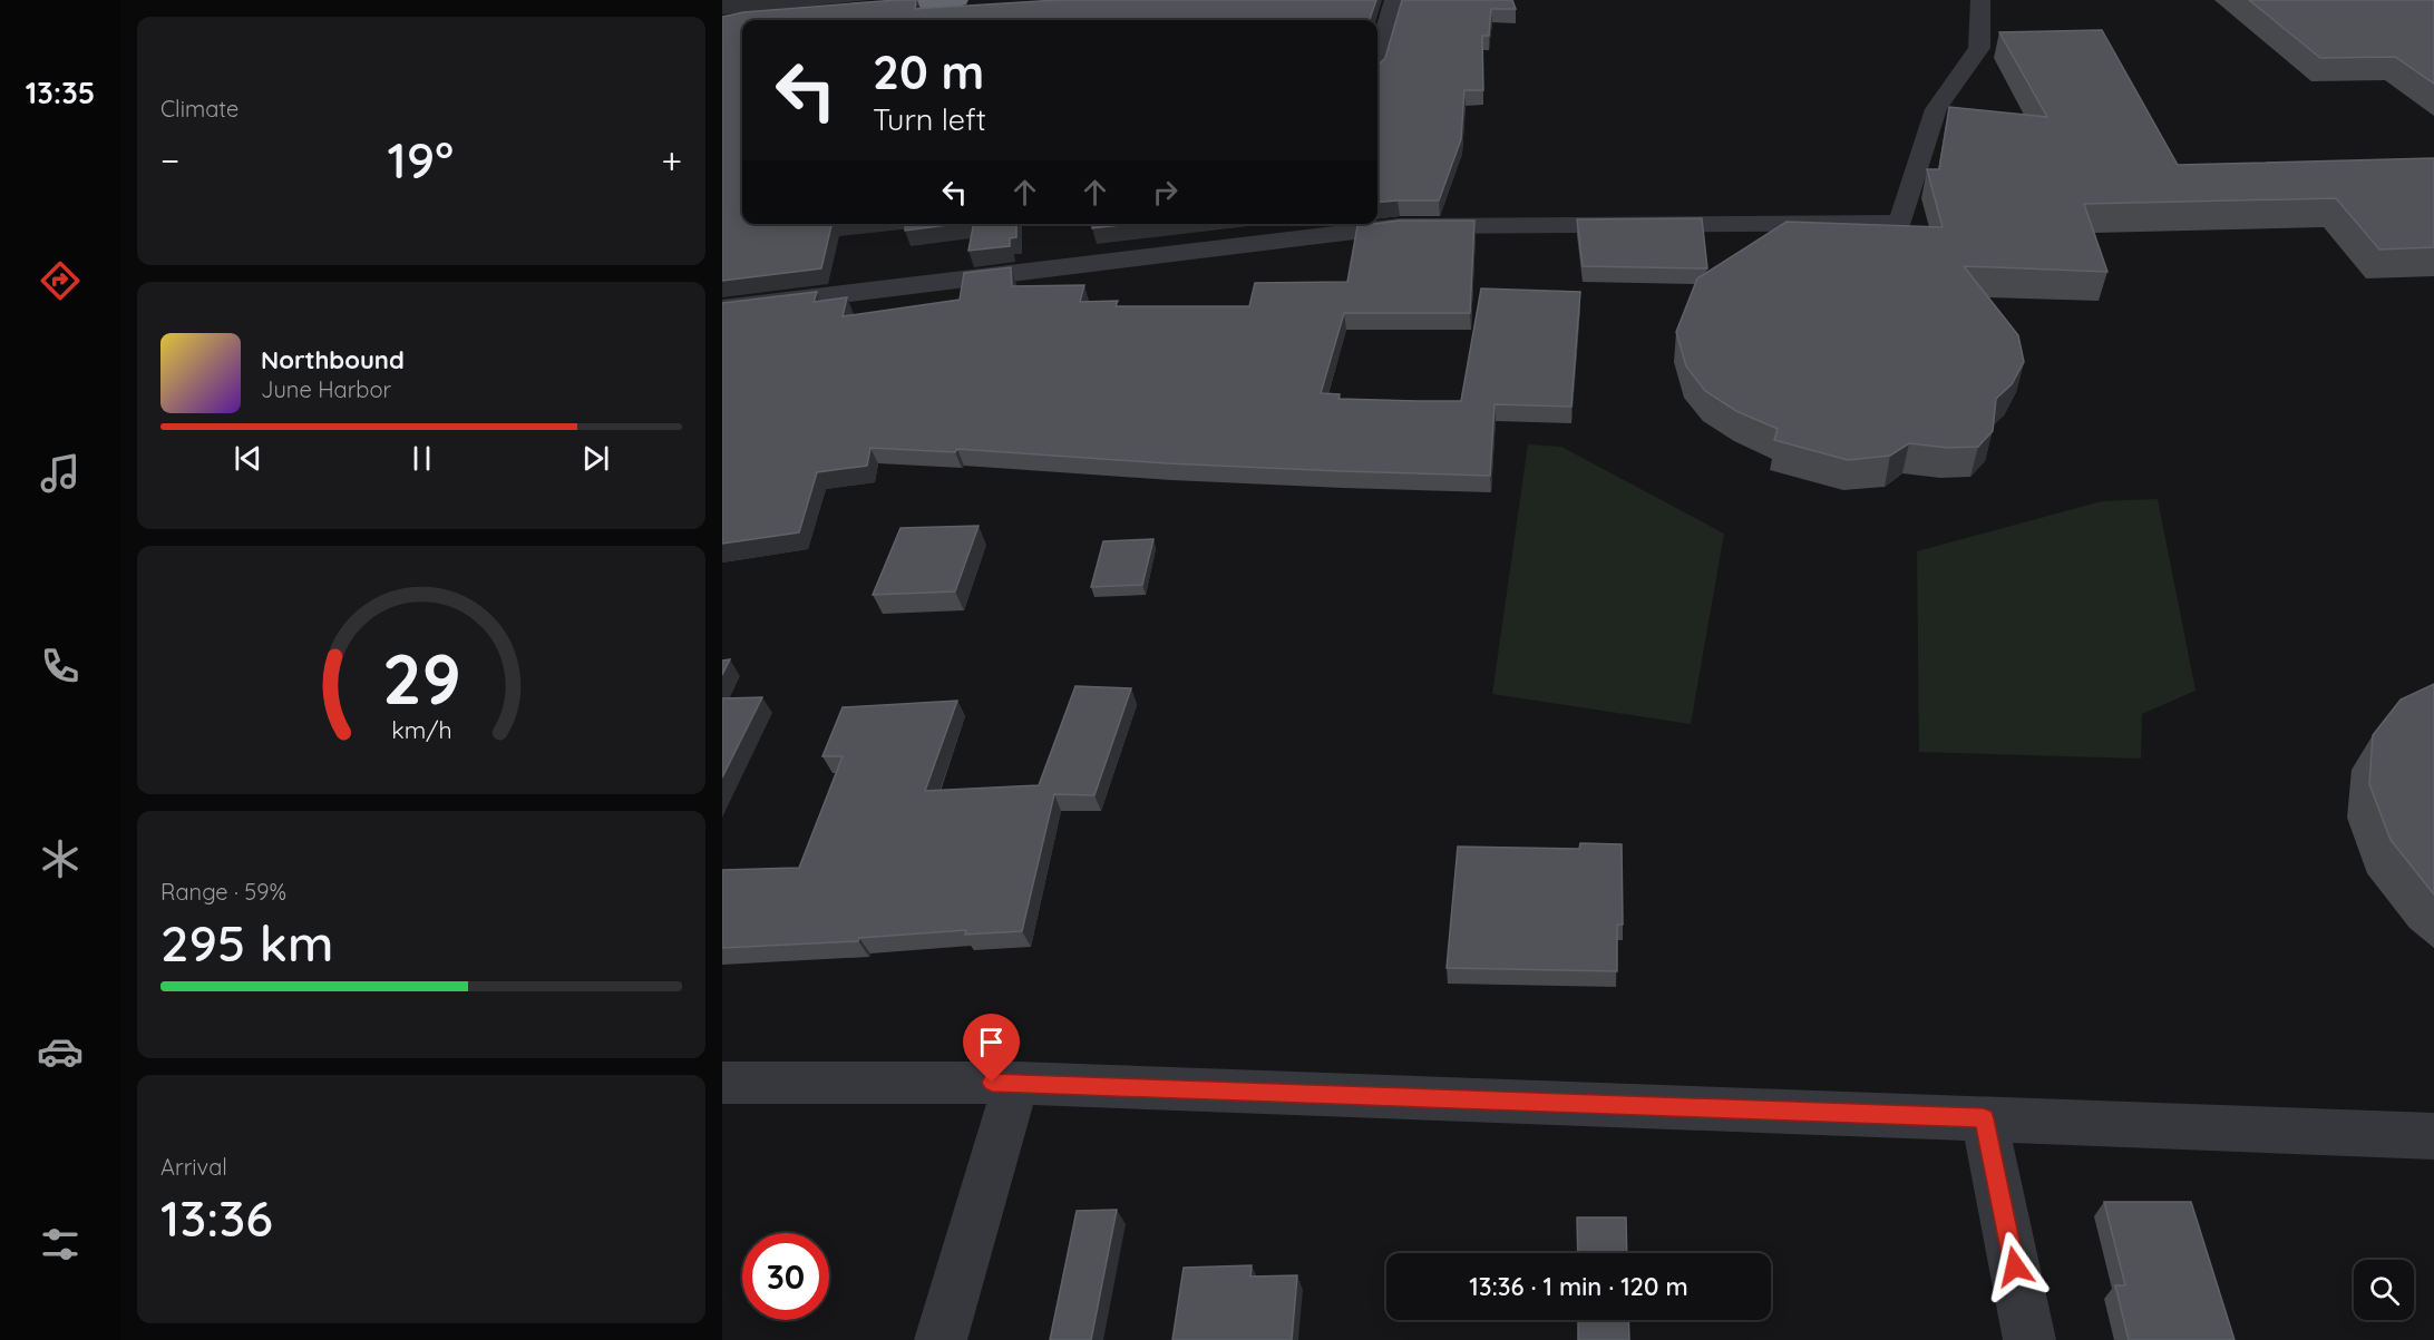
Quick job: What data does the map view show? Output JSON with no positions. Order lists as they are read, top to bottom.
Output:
{
  "page": {
    "tabs": "13:35",
    "tile": [
      "Climate",
      ["Range · 59%", "295 km"],
      ["Arrival", "13:36"]
    ],
    "turn": ["20 m", "Turn left"],
    "heat": ["−", "19°", "+"],
    "song": ["Northbound", "June Harbor"],
    "limit": "30",
    "trip": "13:36 · 1 min · 120 m",
    "gauge": ["29", "km/h"]
  }
}
